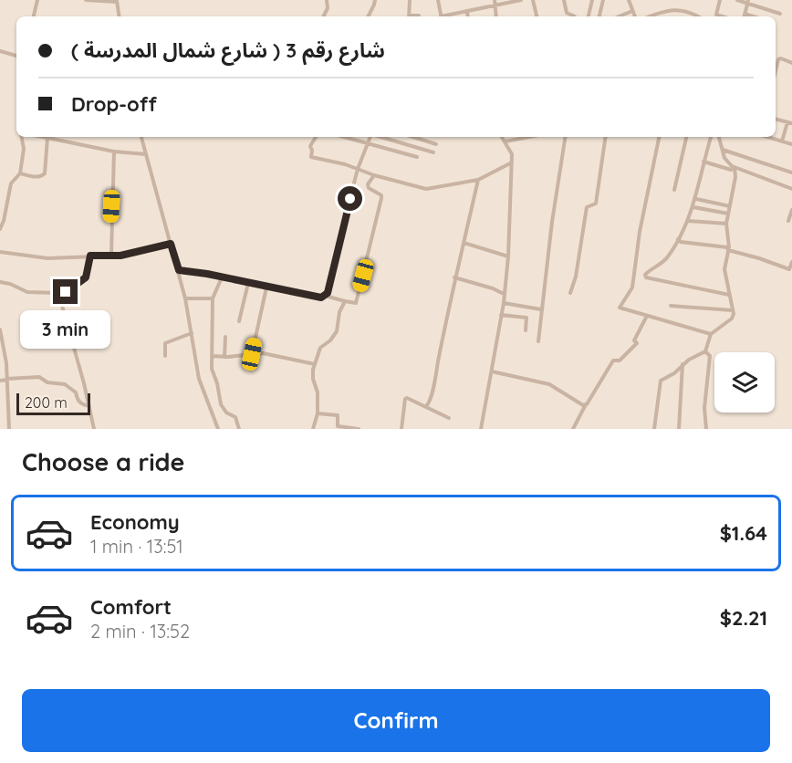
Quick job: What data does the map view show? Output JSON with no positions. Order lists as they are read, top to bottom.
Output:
{
  "scale_bar": "200 m",
  "page": {
    "banner": ["شارع رقم 3 ( شارع شمال المدرسة )", "Drop-off"],
    "bubble": "3 min",
    "scale": "200 m",
    "heading": "Choose a ride",
    "list": [
      {
        "name": "Economy",
        "note": "1 min · 13:51",
        "value": "$1.64"
      },
      {
        "name": "Comfort",
        "note": "2 min · 13:52",
        "value": "$2.21"
      }
    ],
    "buttons": "Confirm"
  }
}
